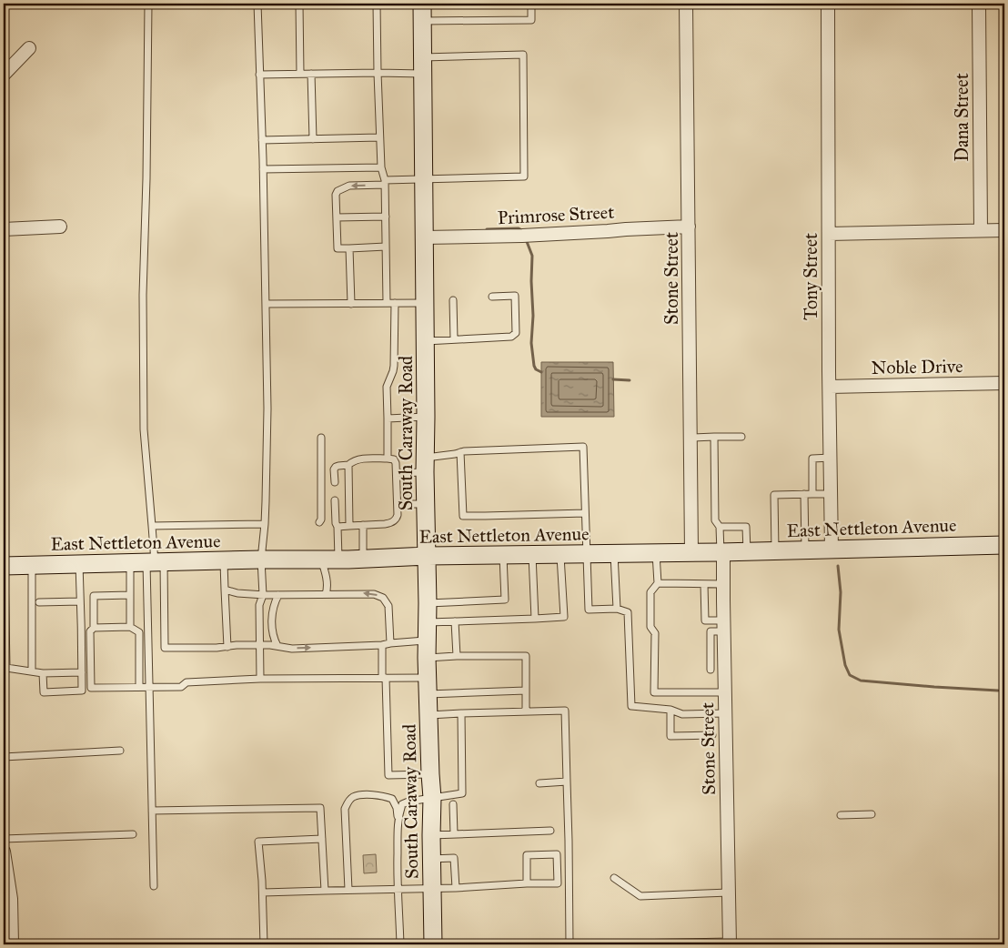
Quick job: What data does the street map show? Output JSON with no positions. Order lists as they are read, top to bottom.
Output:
{
  "streets": {
    "main road": ["South Caraway Road", "East Nettleton Avenue"],
    "street": [
      "Dana Street",
      "Primrose Street",
      "Tony Street",
      "Stone Street",
      "Noble Drive"
    ]
  },
  "crossings": [
    ["Primrose Street", "Stone Street"],
    ["Primrose Street", "South Caraway Road"],
    ["Tony Street", "Noble Drive"],
    ["Tony Street", "East Nettleton Avenue"],
    ["Stone Street", "East Nettleton Avenue"],
    ["South Caraway Road", "East Nettleton Avenue"]
  ]
}
